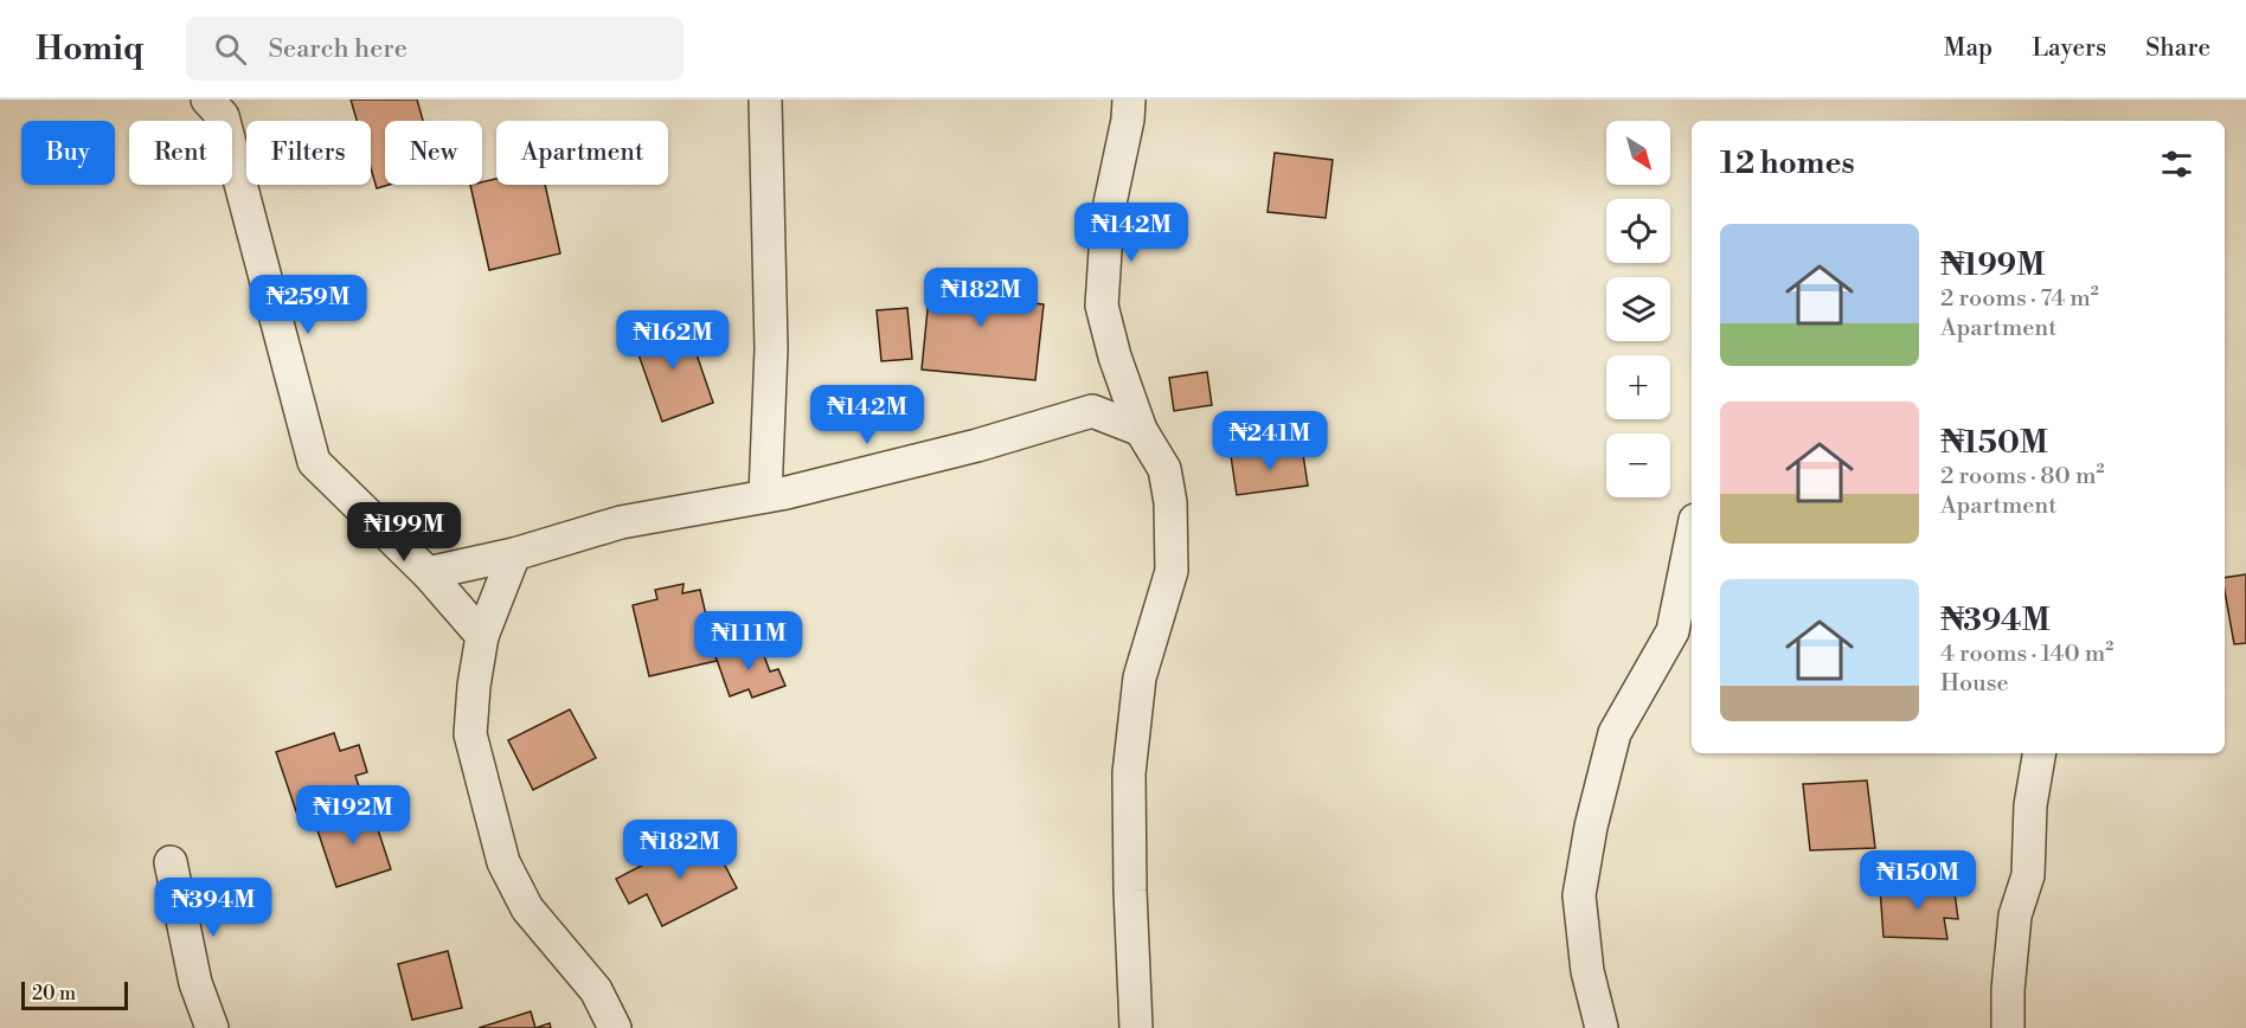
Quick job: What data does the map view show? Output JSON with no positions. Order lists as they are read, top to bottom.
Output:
{
  "scale_bar": "20 m",
  "north": "bottom right",
  "page": {
    "header": "Homiq",
    "search": "Search here",
    "nav": ["Map", "Layers", "Share"],
    "map_buttons": ["+", "−"],
    "chip": [
      "Buy",
      "Rent",
      "Filters",
      "New",
      "Apartment"
    ],
    "heading": "12 homes",
    "price": [
      "₦142M",
      "₦182M",
      "₦259M",
      "₦162M",
      "₦142M",
      "₦241M",
      "₦199M",
      "₦111M",
      "₦192M",
      "₦182M",
      "₦150M",
      "₦394M"
    ],
    "list": [
      {
        "name": "₦199M",
        "note": "2 rooms · 74 m² · Apartment"
      },
      {
        "name": "₦150M",
        "note": "2 rooms · 80 m² · Apartment"
      },
      {
        "name": "₦394M",
        "note": "4 rooms · 140 m² · House"
      }
    ],
    "scale": "20 m"
  }
}
